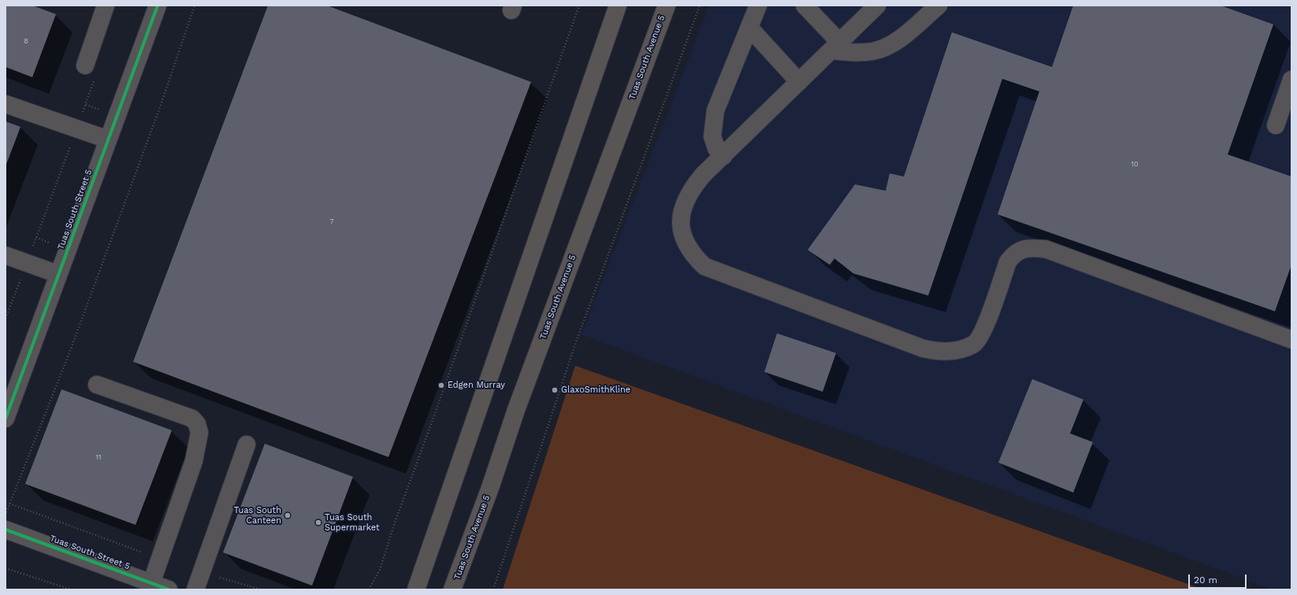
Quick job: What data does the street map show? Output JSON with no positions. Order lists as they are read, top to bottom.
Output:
{
  "streets": {
    "main road": ["Tuas South Avenue 5"],
    "street": ["Tuas South Street 5"]
  },
  "places": [
    "Edgen Murray",
    "GlaxoSmithKline",
    "Tuas South Canteen",
    "Tuas South Supermarket"
  ],
  "house_numbers": [
    "8",
    "10",
    "7",
    "11"
  ],
  "scale_bar": "20 m"
}
